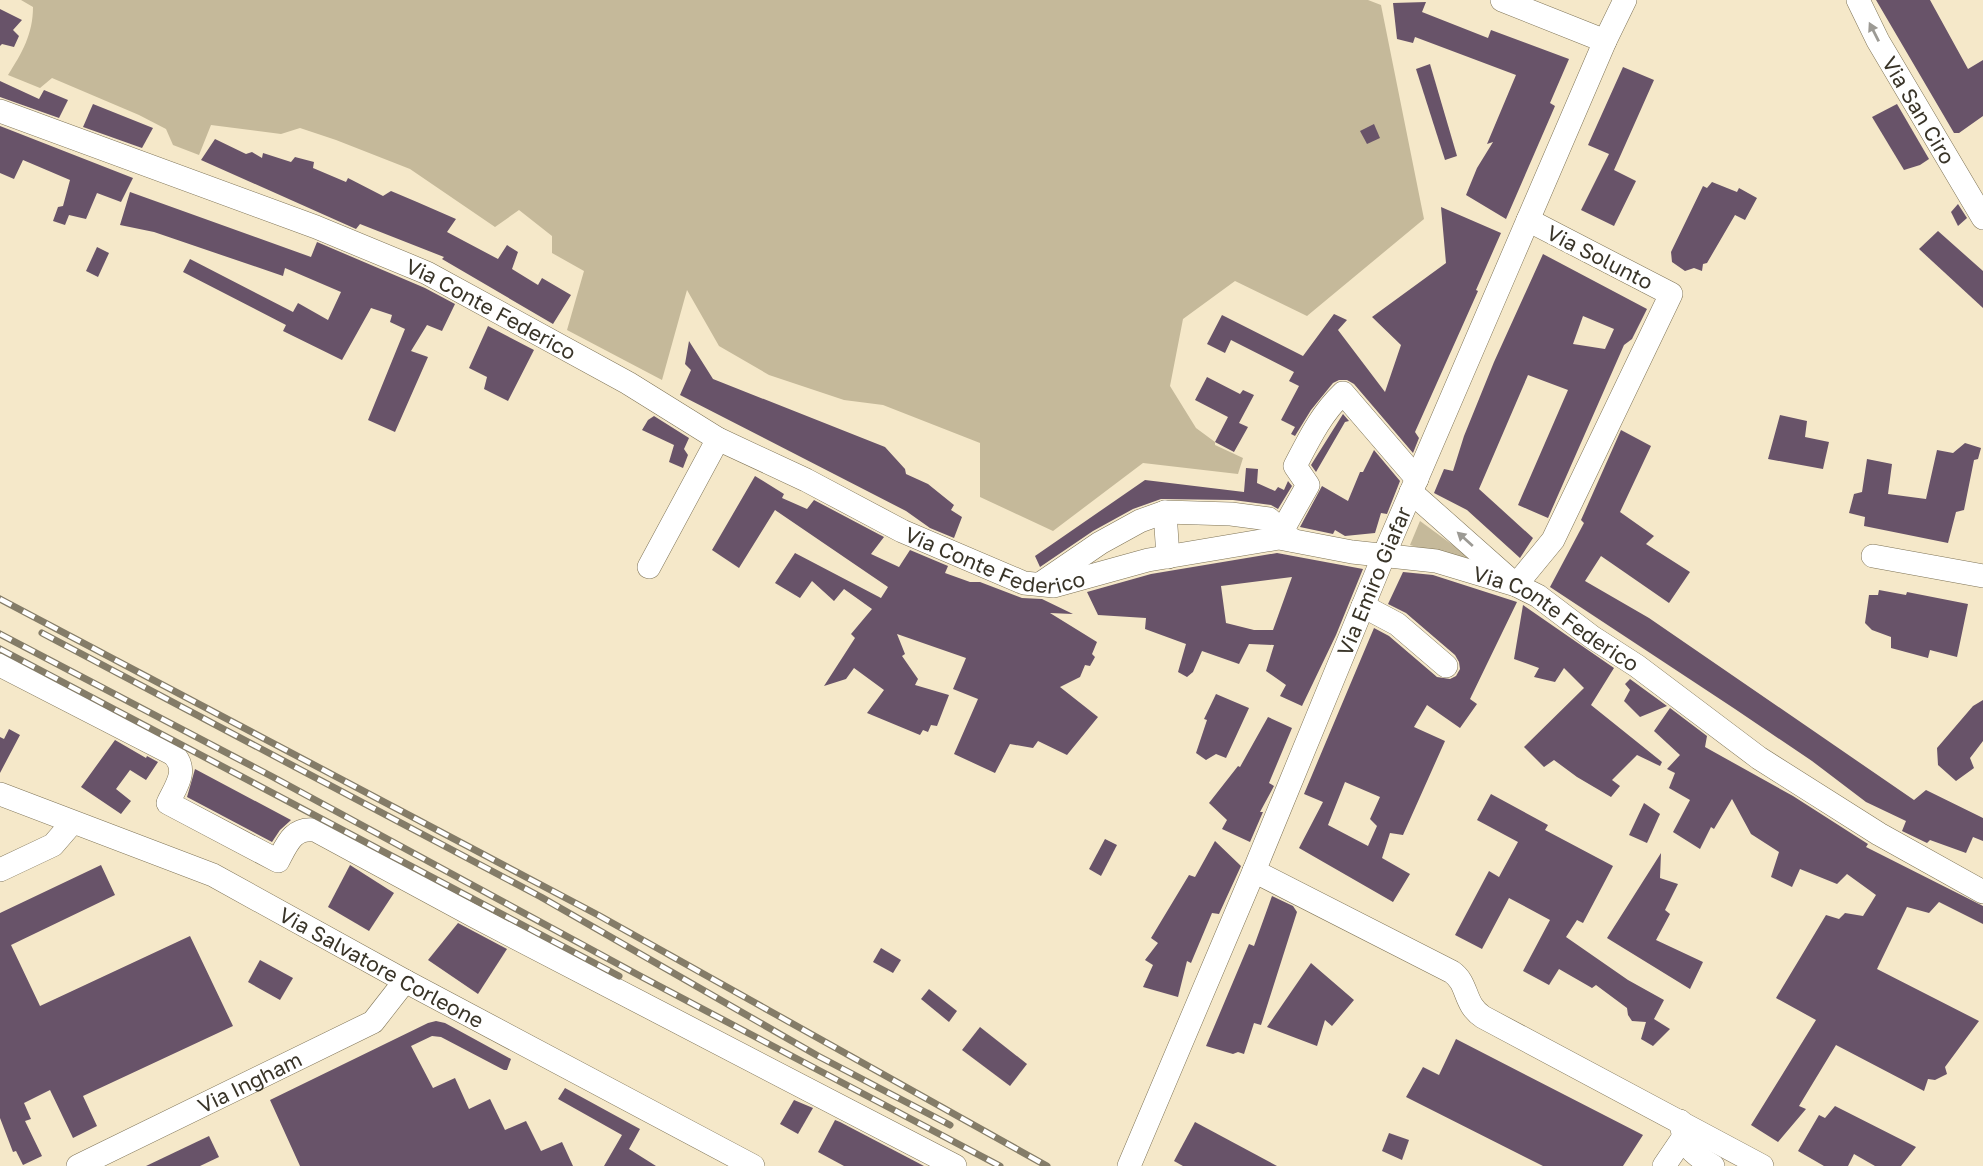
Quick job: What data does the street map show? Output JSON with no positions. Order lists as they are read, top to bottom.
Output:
{
  "streets": {
    "street": [
      "Via San Ciro",
      "Via Solunto",
      "Via Conte Federico",
      "Via Emiro Giafar",
      "Via Salvatore Corleone",
      "Via Ingham"
    ]
  },
  "crossings": [
    ["Via Solunto", "Via Conte Federico"],
    ["Via Solunto", "Via Emiro Giafar"],
    ["Via Conte Federico", "Via Emiro Giafar"],
    ["Via Salvatore Corleone", "Via Ingham"]
  ],
  "one_way": ["Via San Ciro"]
}
